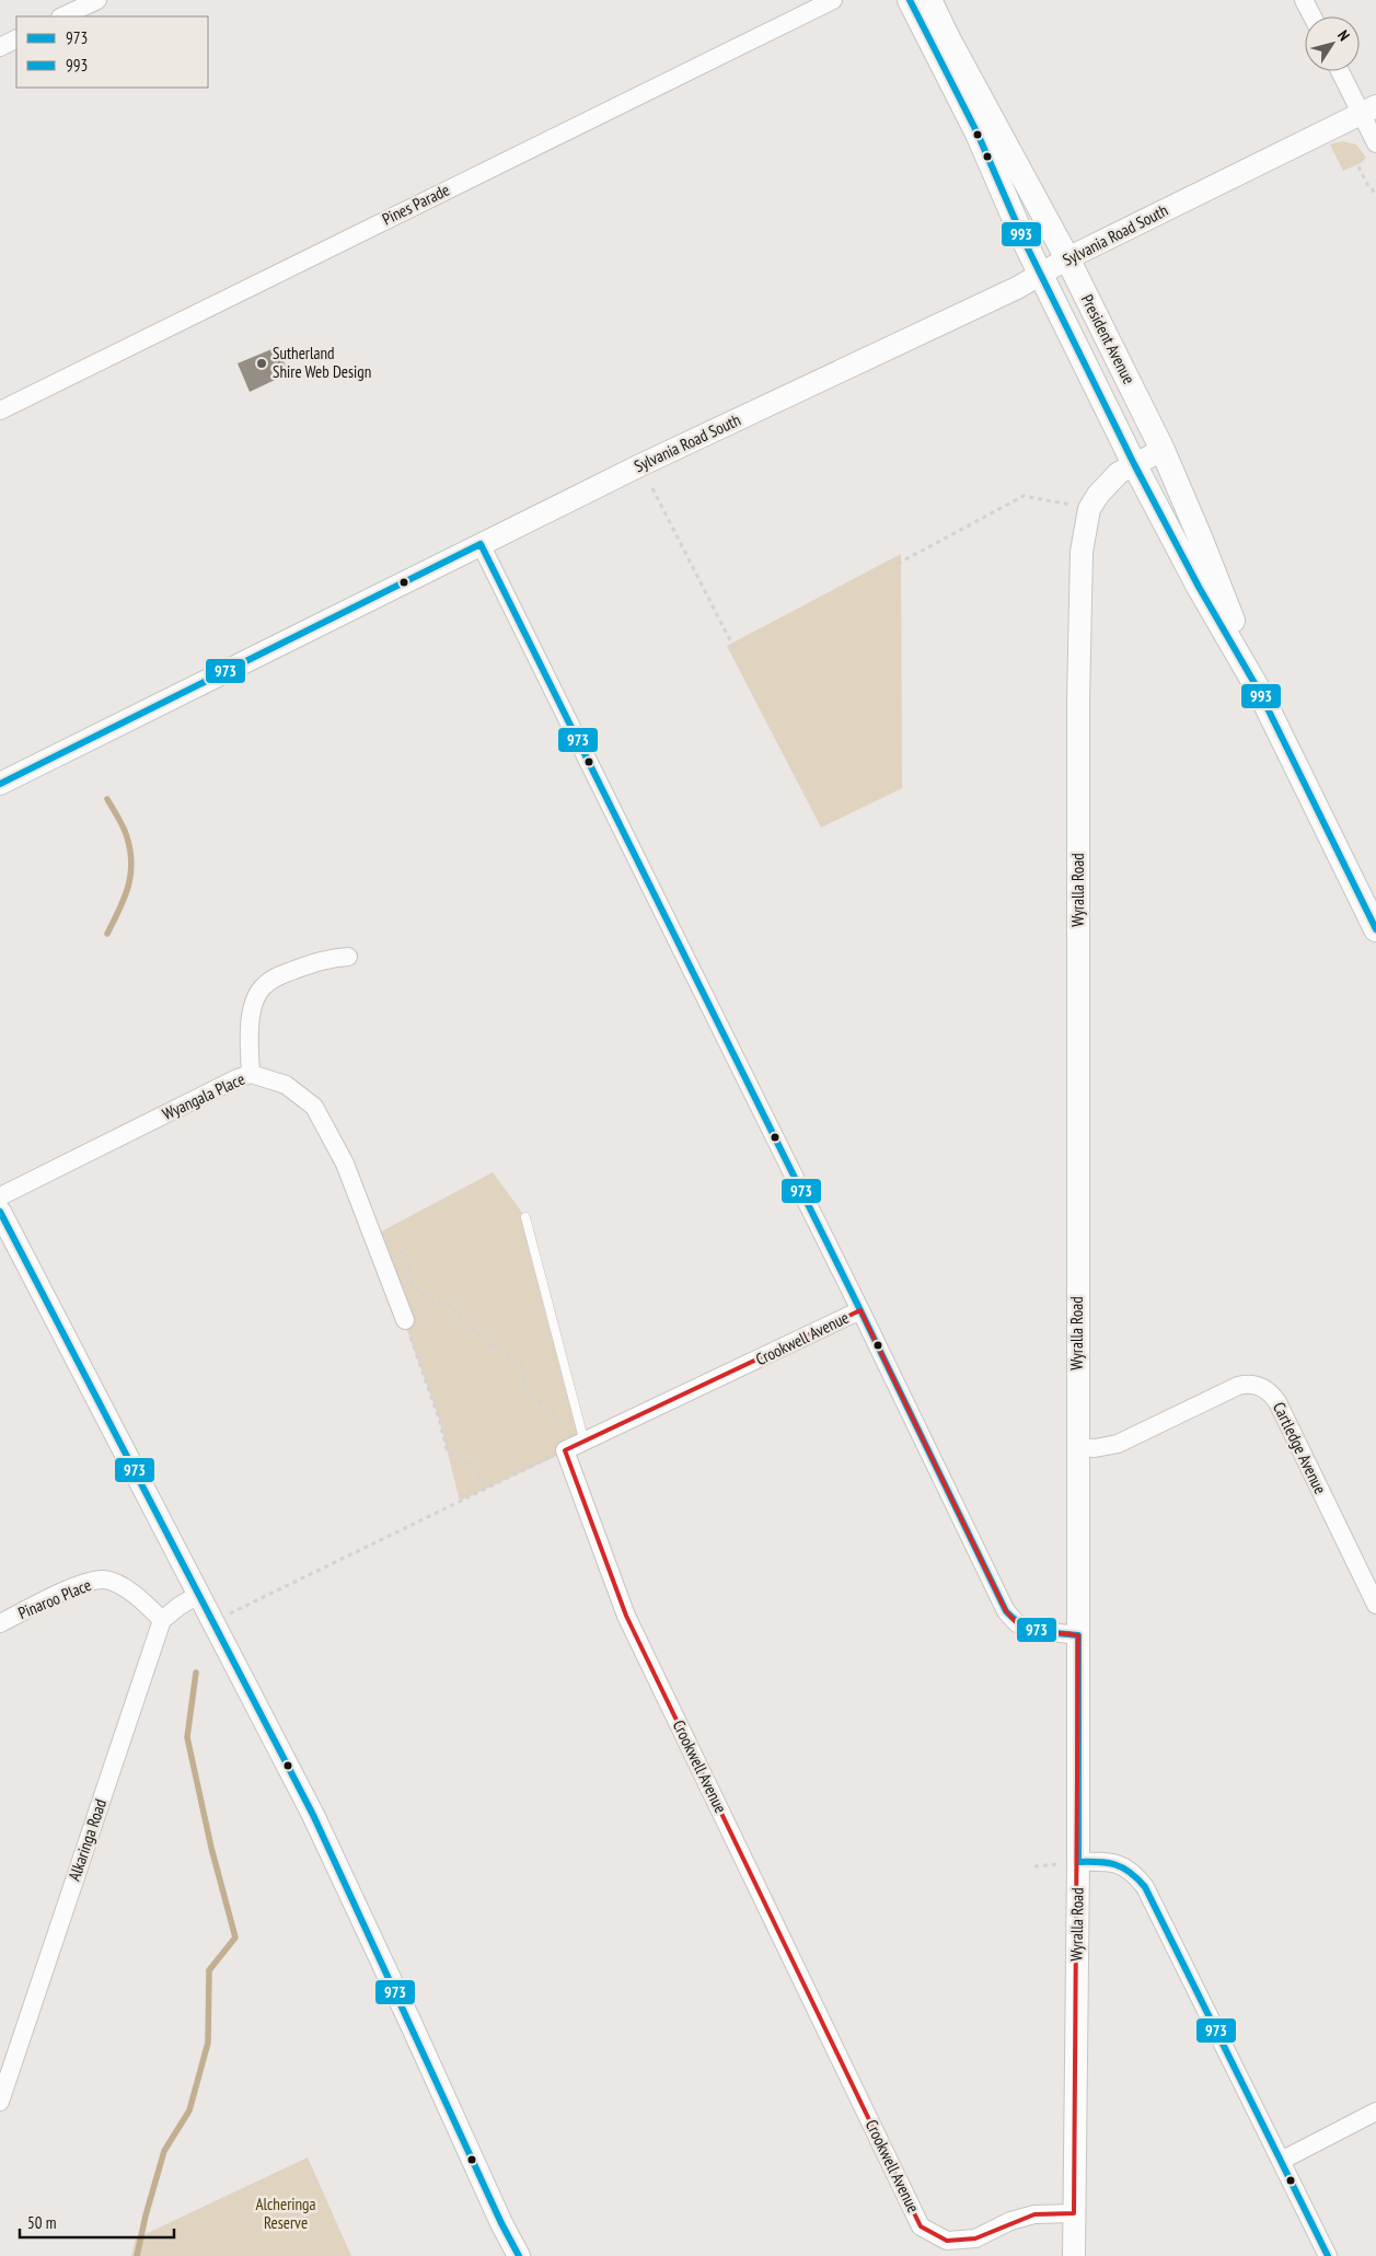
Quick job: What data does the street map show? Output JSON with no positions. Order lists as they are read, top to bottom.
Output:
{
  "streets": {
    "main road": ["President Avenue"],
    "street": [
      "Pines Parade",
      "Sylvania Road South",
      "Wyralla Road",
      "Wyangala Place",
      "Crookwell Avenue",
      "Cartledge Avenue",
      "Pinaroo Place",
      "Alkaringa Road"
    ]
  },
  "crossings": [
    ["Sylvania Road South", "President Avenue"],
    ["President Avenue", "Wyralla Road"],
    ["Wyralla Road", "Crookwell Avenue"],
    ["Wyralla Road", "Cartledge Avenue"],
    ["Pinaroo Place", "Alkaringa Road"]
  ],
  "parks": ["Alcheringa Reserve"],
  "places": ["Sutherland Shire Web Design"],
  "lines": ["transit line 993", "transit line 973"],
  "legend": ["973", "993"],
  "scale_bar": "50 m",
  "north": "top right"
}
